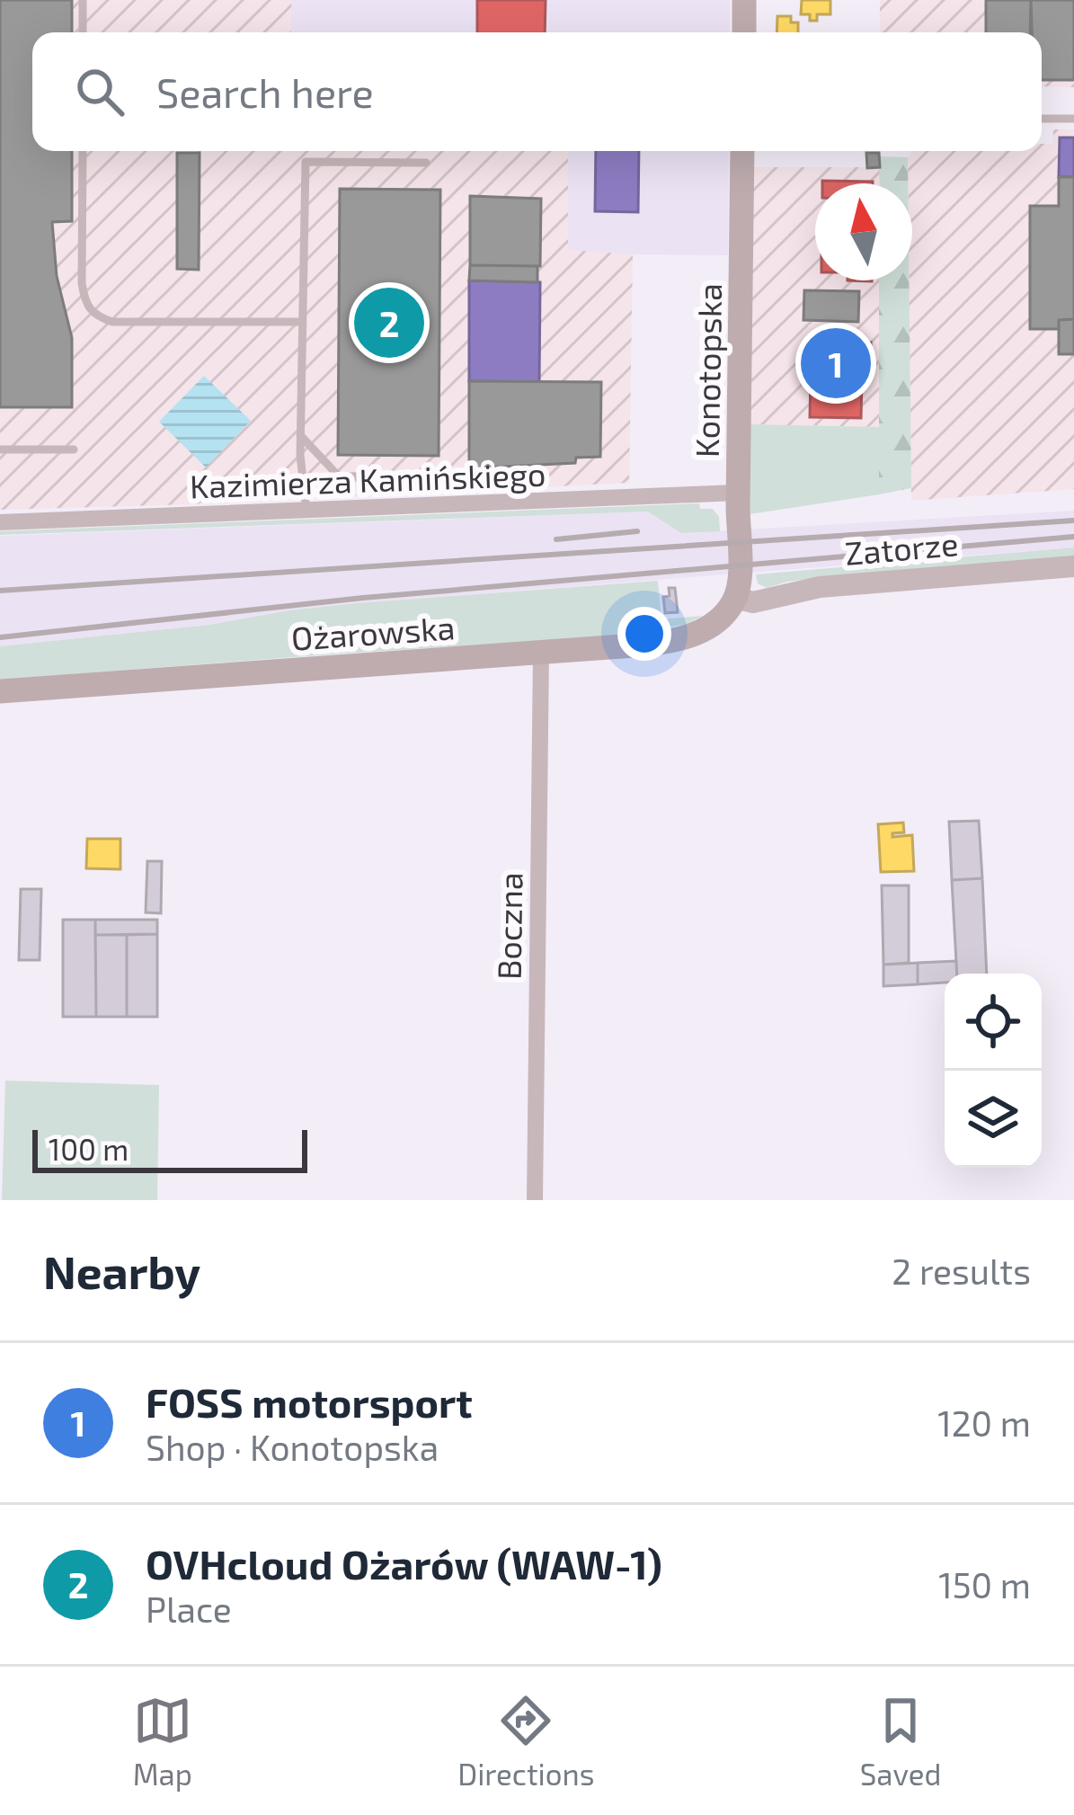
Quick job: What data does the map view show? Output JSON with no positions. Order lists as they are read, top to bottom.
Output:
{
  "streets": {
    "main road": ["Konotopska", "Ożarowska"],
    "street": ["Kazimierza Kamińskiego", "Zatorze", "Boczna"]
  },
  "crossings": [
    ["Konotopska", "Kazimierza Kamińskiego"],
    ["Konotopska", "Zatorze"],
    ["Konotopska", "Ożarowska"],
    ["Zatorze", "Ożarowska"],
    ["Ożarowska", "Boczna"]
  ],
  "scale_bar": "100 m",
  "north": "top",
  "page": {
    "search": "Search here",
    "pins": ["2", "1"],
    "scale": "100 m",
    "heading": ["Nearby", "2 results"],
    "list": [
      {
        "mark": "1",
        "name": "FOSS motorsport",
        "note": "Shop · Konotopska",
        "value": "120 m"
      },
      {
        "mark": "2",
        "name": "OVHcloud Ożarów (WAW-1)",
        "note": "Place",
        "value": "150 m"
      }
    ],
    "nav": ["Map", "Directions", "Saved"]
  }
}
